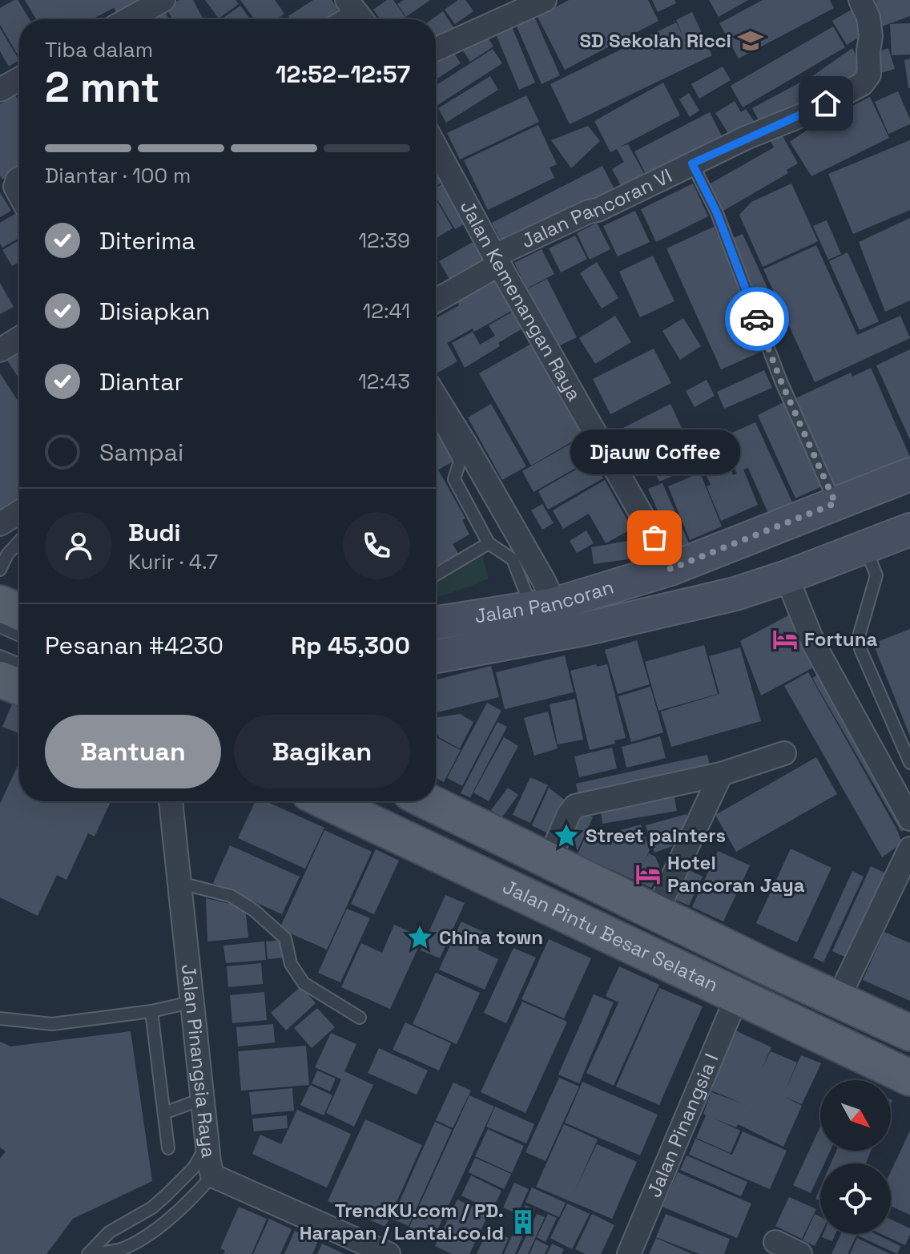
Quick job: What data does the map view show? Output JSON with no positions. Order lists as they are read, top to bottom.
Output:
{
  "streets": {
    "main road": ["Jalan Pancoran", "Jalan Pintu Besar Selatan"],
    "street": [
      "Jalan Pancoran VI",
      "Jalan Kemenangan Raya",
      "Jalan Pinangsia Raya",
      "Jalan Pinangsia I"
    ]
  },
  "crossings": [
    ["Jalan Pancoran VI", "Jalan Kemenangan Raya"],
    ["Jalan Kemenangan Raya", "Jalan Pancoran"],
    ["Jalan Pintu Besar Selatan", "Jalan Pinangsia I"]
  ],
  "places": {
    "school or university": ["SD Sekolah Ricci"],
    "other": ["Djauw Coffee"],
    "hotel": ["Fortuna", "Hotel Pancoran Jaya"],
    "place": ["Street painters", "China town"],
    "building": ["TrendKU.com / PD. Harapan / Lantai.co.id"]
  },
  "north": "bottom right",
  "page": {
    "heading": ["2 mnt", "Tiba dalam", "12:52–12:57"],
    "panel": [
      "Budi",
      "Kurir · 4.7",
      "Pesanan #4230",
      "Rp 45,300"
    ],
    "bar": "Diantar · 100 m",
    "list": [
      ["Diterima", "12:39"],
      ["Disiapkan", "12:41"],
      ["Diantar", "12:43"],
      "Sampai"
    ],
    "bubble": "Djauw Coffee",
    "buttons": ["Bantuan", "Bagikan"]
  }
}
